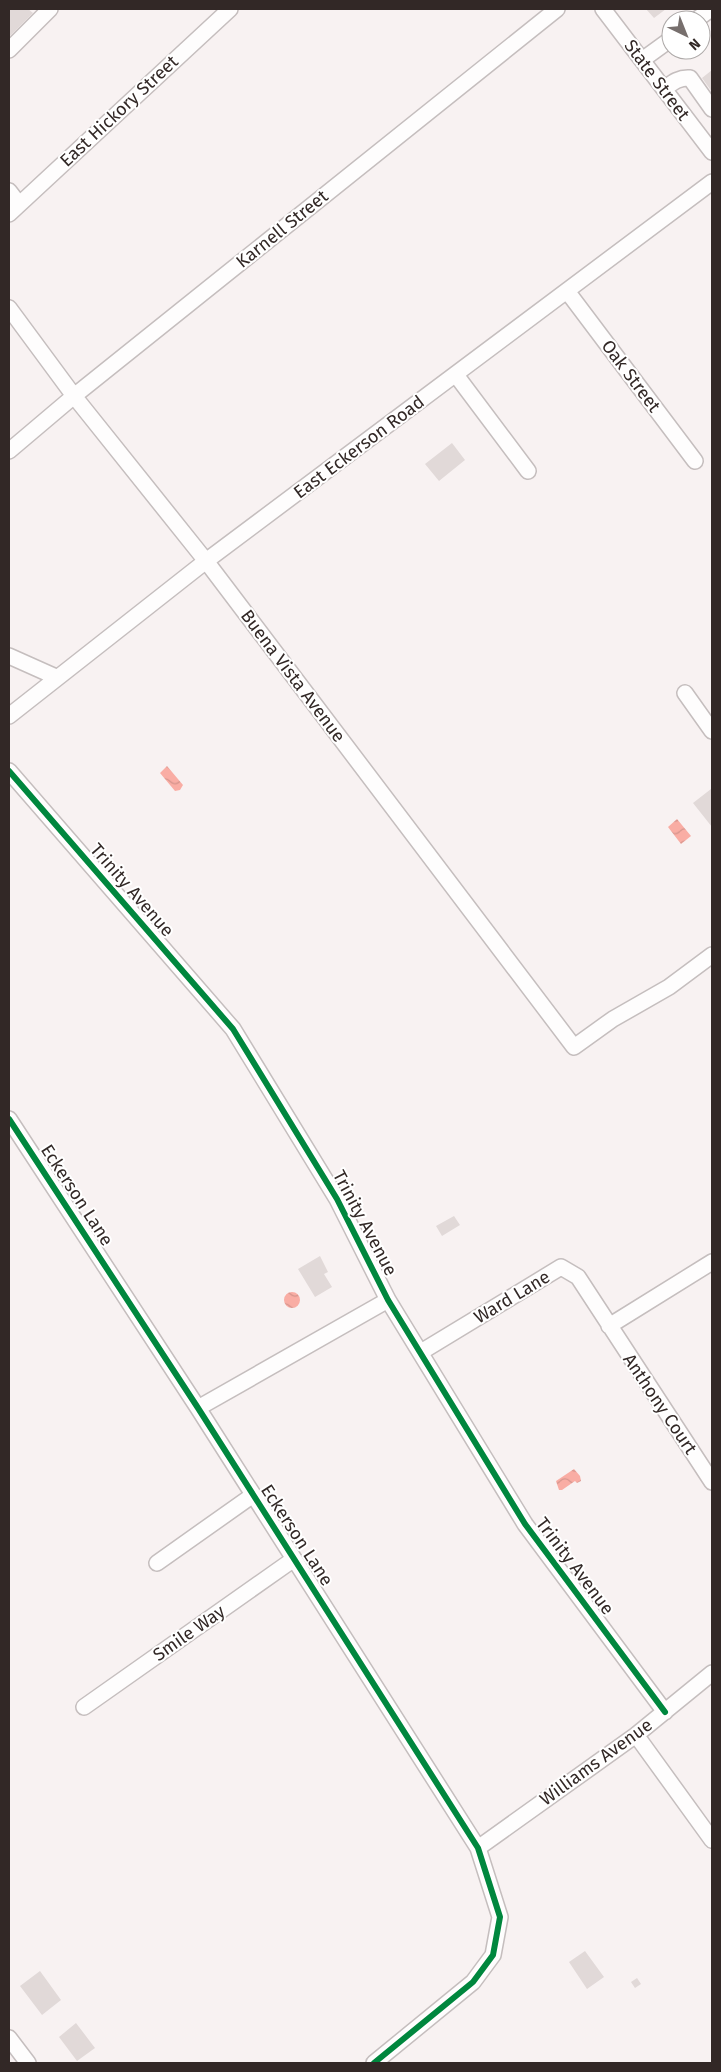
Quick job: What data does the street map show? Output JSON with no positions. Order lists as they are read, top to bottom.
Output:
{
  "streets": {
    "street": [
      "State Street",
      "East Hickory Street",
      "Karnell Street",
      "Oak Street",
      "East Eckerson Road",
      "Buena Vista Avenue",
      "Trinity Avenue",
      "Eckerson Lane",
      "Ward Lane",
      "Anthony Court",
      "Smile Way",
      "Williams Avenue"
    ]
  },
  "crossings": [
    ["Karnell Street", "Buena Vista Avenue"],
    ["Oak Street", "East Eckerson Road"],
    ["East Eckerson Road", "Buena Vista Avenue"],
    ["Trinity Avenue", "Ward Lane"],
    ["Trinity Avenue", "Williams Avenue"],
    ["Eckerson Lane", "Smile Way"],
    ["Eckerson Lane", "Williams Avenue"],
    ["Ward Lane", "Anthony Court"]
  ],
  "north": "bottom right"
}
